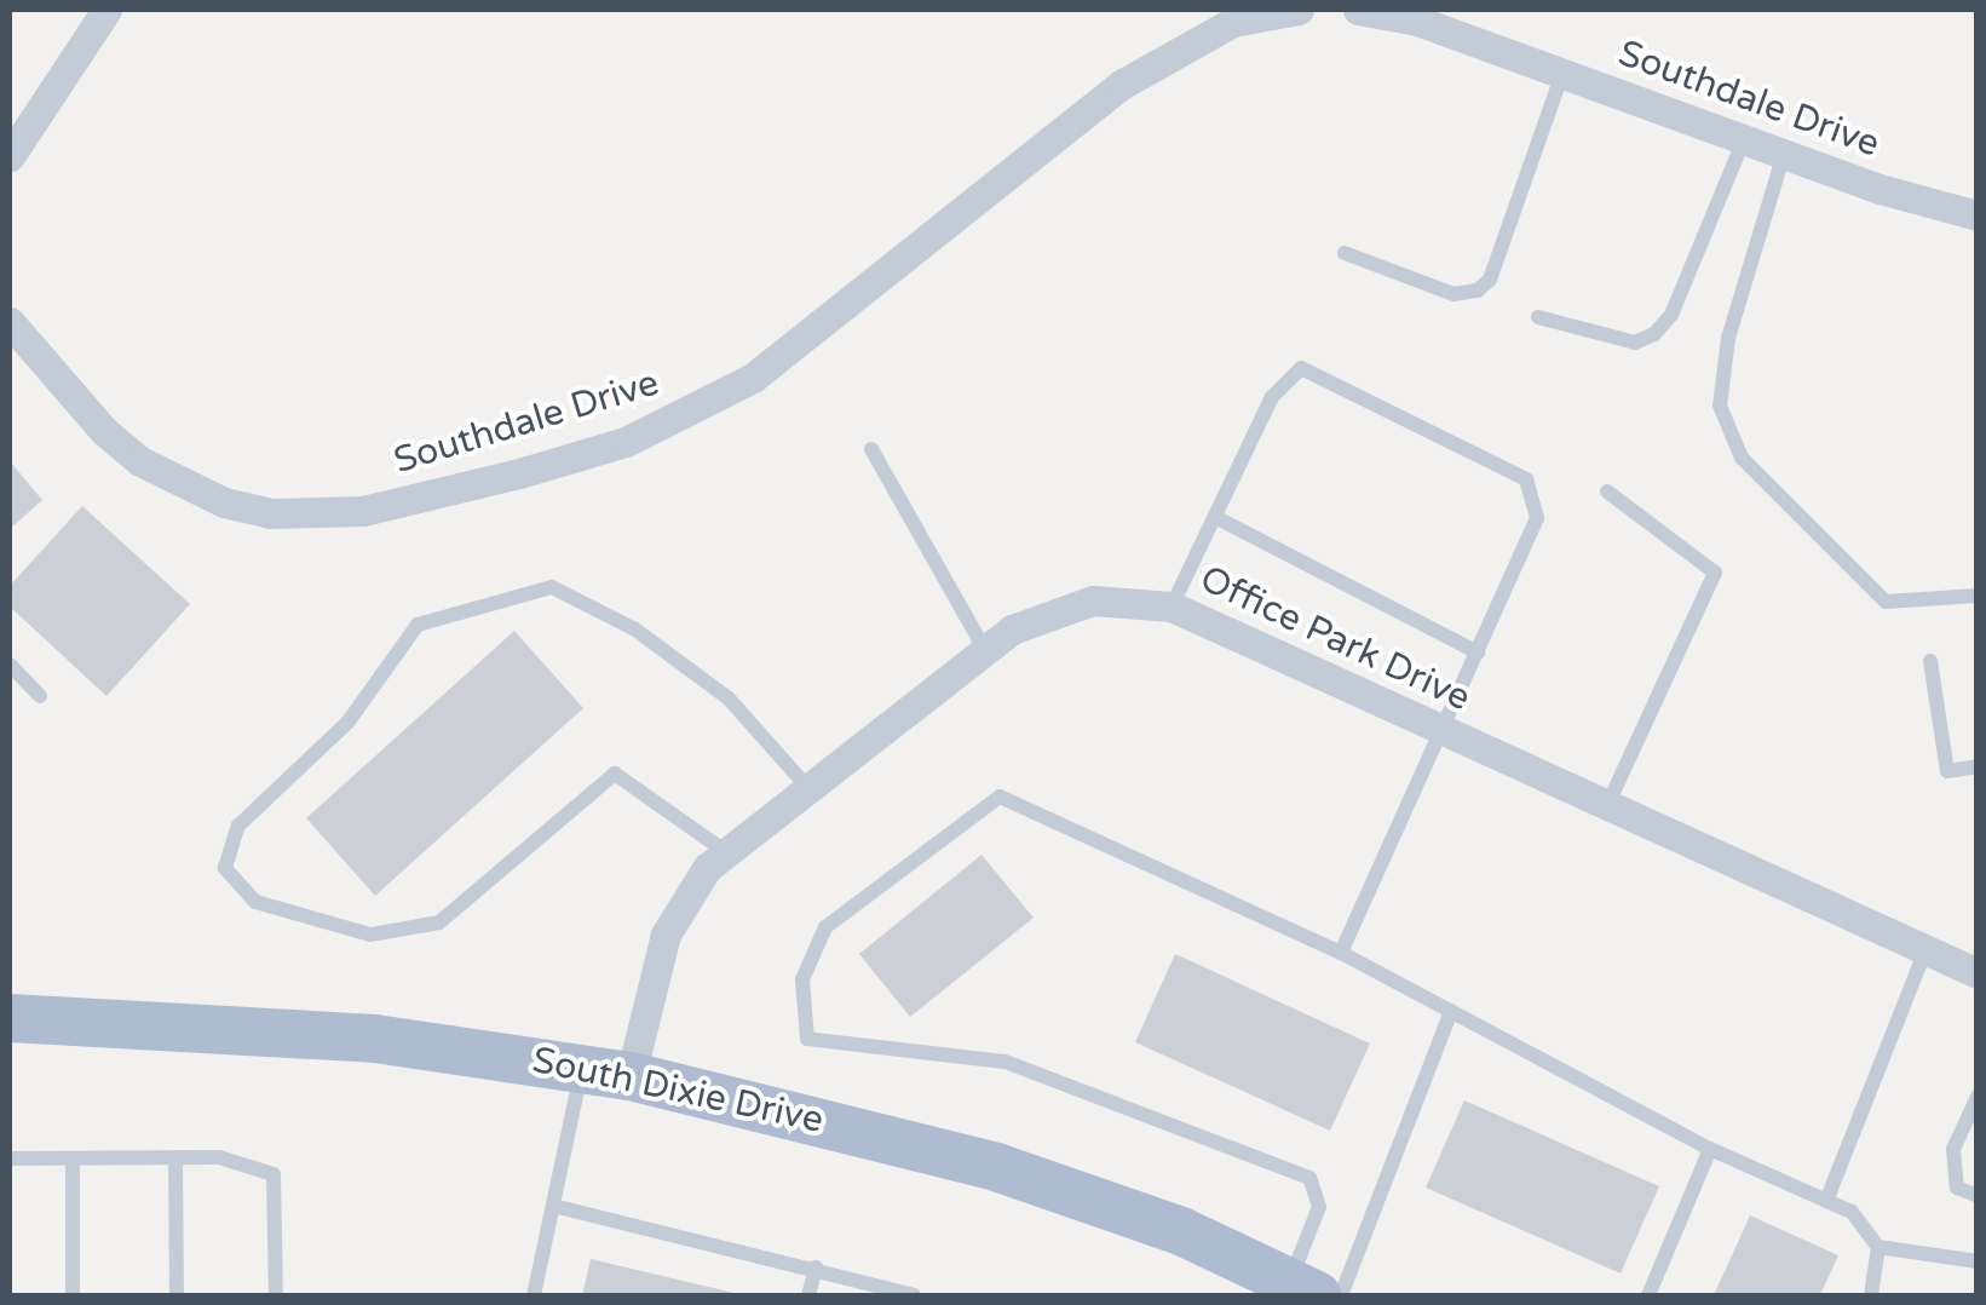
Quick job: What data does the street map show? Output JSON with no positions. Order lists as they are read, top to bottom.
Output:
{
  "streets": {
    "main road": ["South Dixie Drive"],
    "street": ["Southdale Drive", "Office Park Drive"]
  },
  "crossings": [
    ["Office Park Drive", "South Dixie Drive"]
  ]
}
